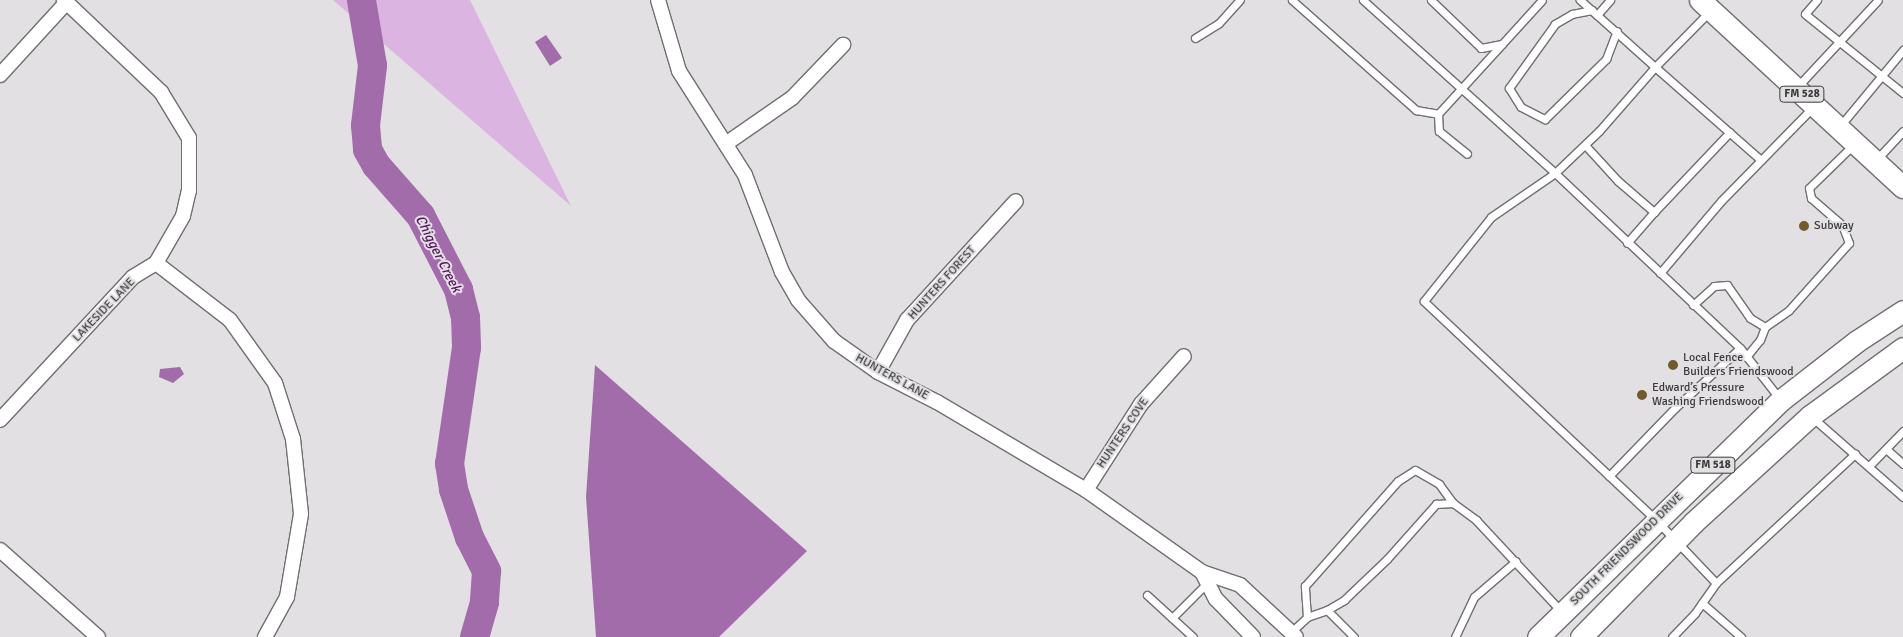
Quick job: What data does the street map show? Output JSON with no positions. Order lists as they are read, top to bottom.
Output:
{
  "streets": {
    "main road": ["FM 528", "FM 518", "SOUTH FRIENDSWOOD DRIVE"],
    "street": [
      "HUNTERS FOREST",
      "LAKESIDE LANE",
      "HUNTERS LANE",
      "HUNTERS COVE"
    ]
  },
  "crossings": [
    ["HUNTERS FOREST", "HUNTERS LANE"],
    ["HUNTERS LANE", "HUNTERS COVE"]
  ],
  "water": ["Chigger Creek"],
  "places": ["Subway", "Local Fence Builders Friendswood", "Edward’s Pressure Washing Friendswood"]
}
